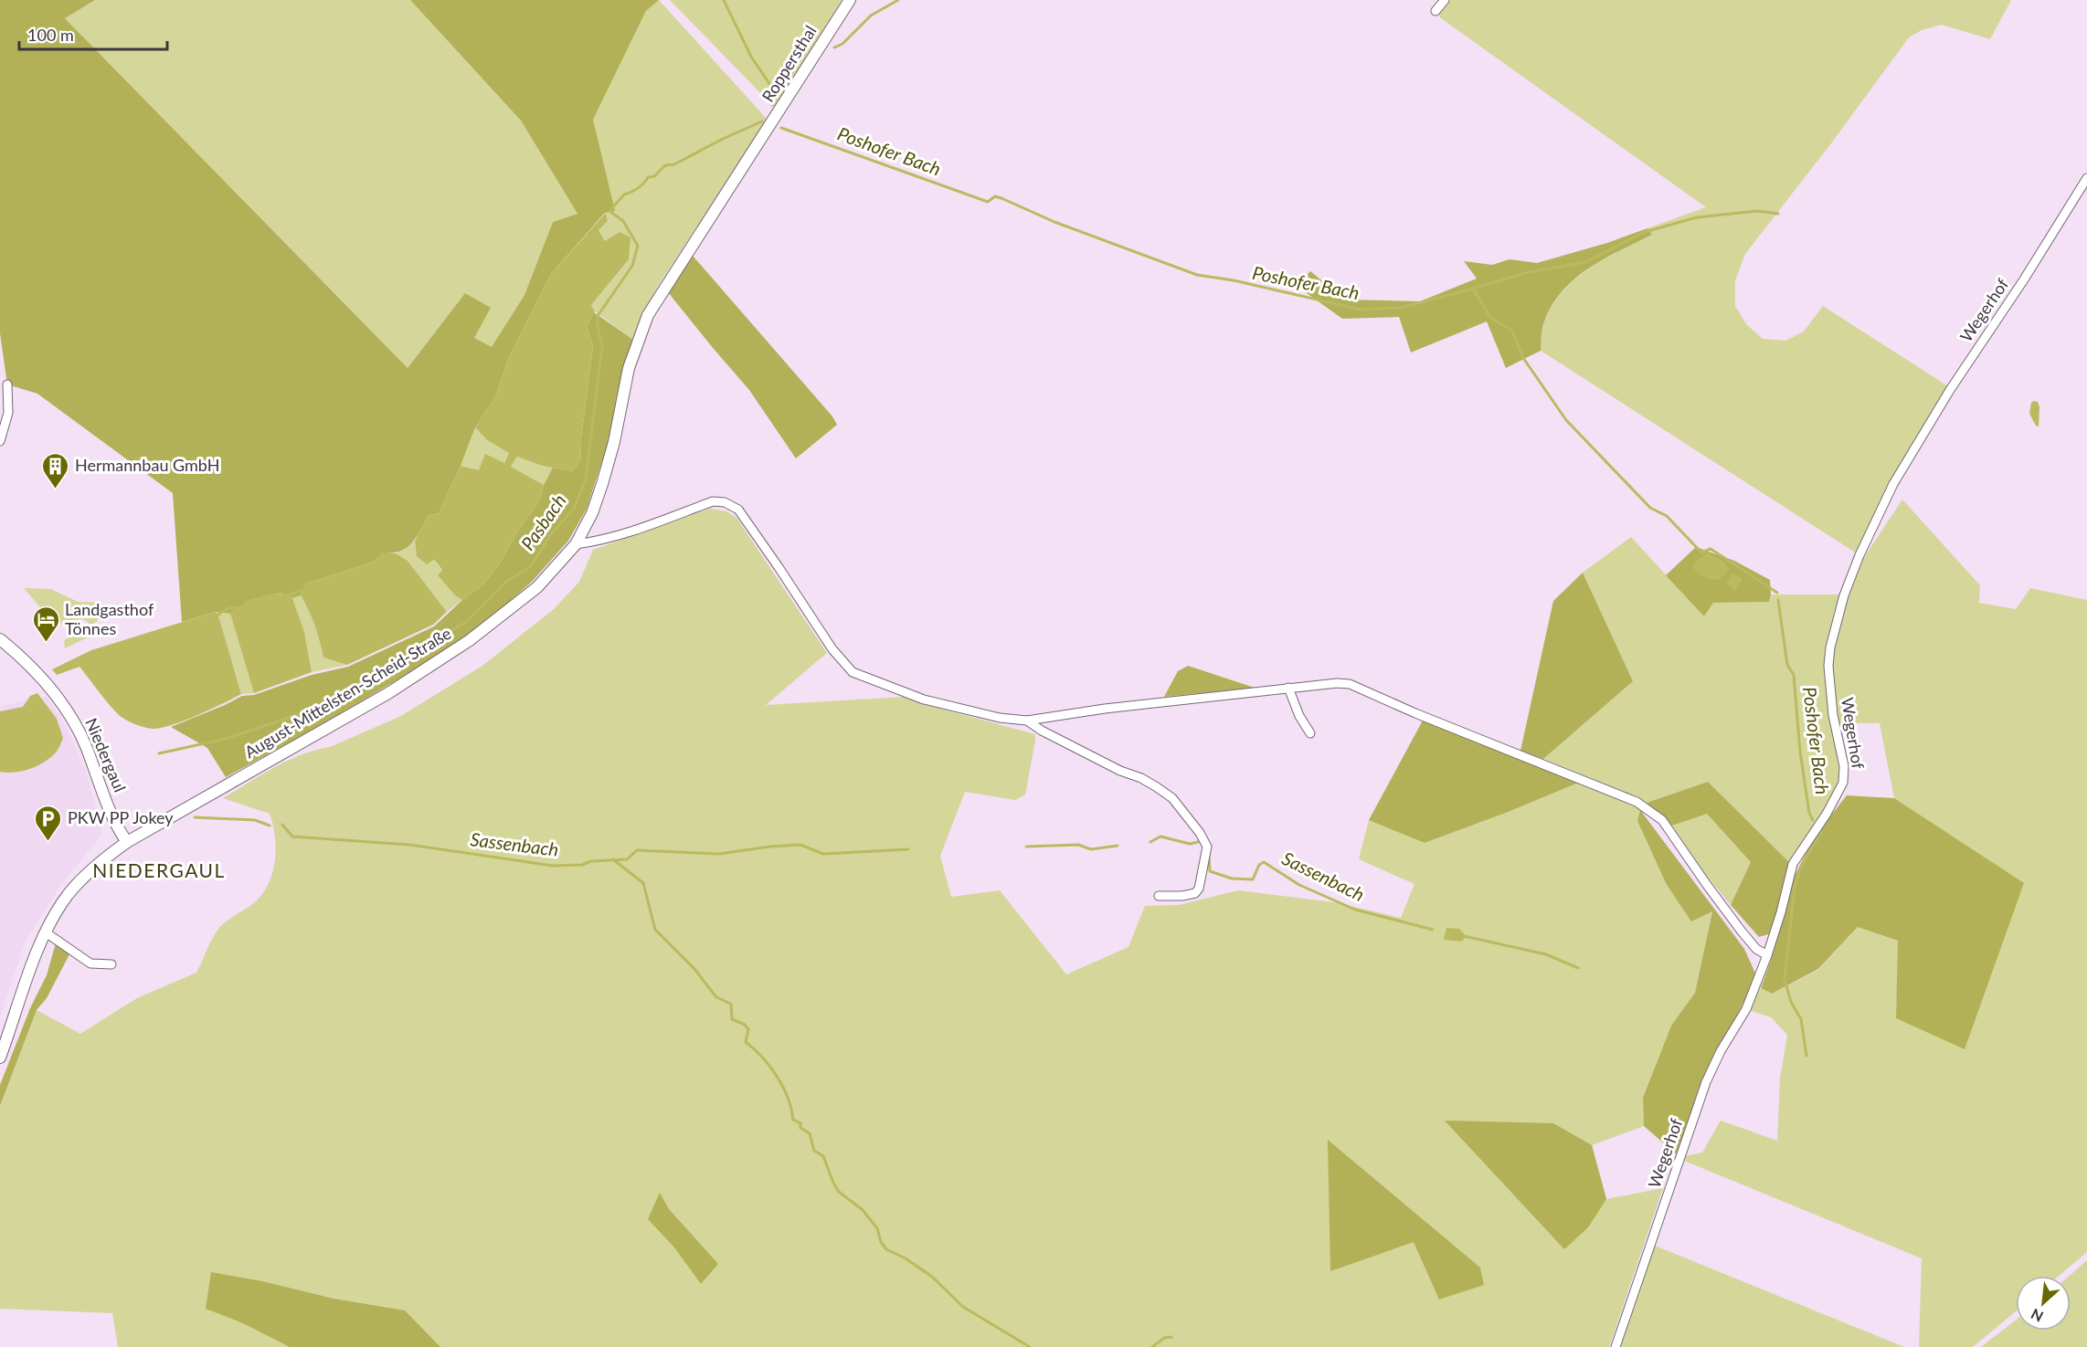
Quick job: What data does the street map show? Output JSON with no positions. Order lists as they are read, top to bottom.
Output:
{
  "streets": {
    "main road": ["Roppersthal", "August-Mittelsten-Scheid-Straße", "Niedergaul"],
    "street": ["Wegerhof"]
  },
  "crossings": [
    ["Roppersthal", "August-Mittelsten-Scheid-Straße"],
    ["August-Mittelsten-Scheid-Straße", "Niedergaul"]
  ],
  "districts": ["NIEDERGAUL"],
  "water": ["Poshofer Bach", "Pasbach", "Sassenbach"],
  "places": {
    "building": ["Hermannbau GmbH"],
    "hotel": ["Landgasthof Tönnes"],
    "parking": ["PKW PP Jokey"]
  },
  "scale_bar": "100 m",
  "north": "bottom left"
}
